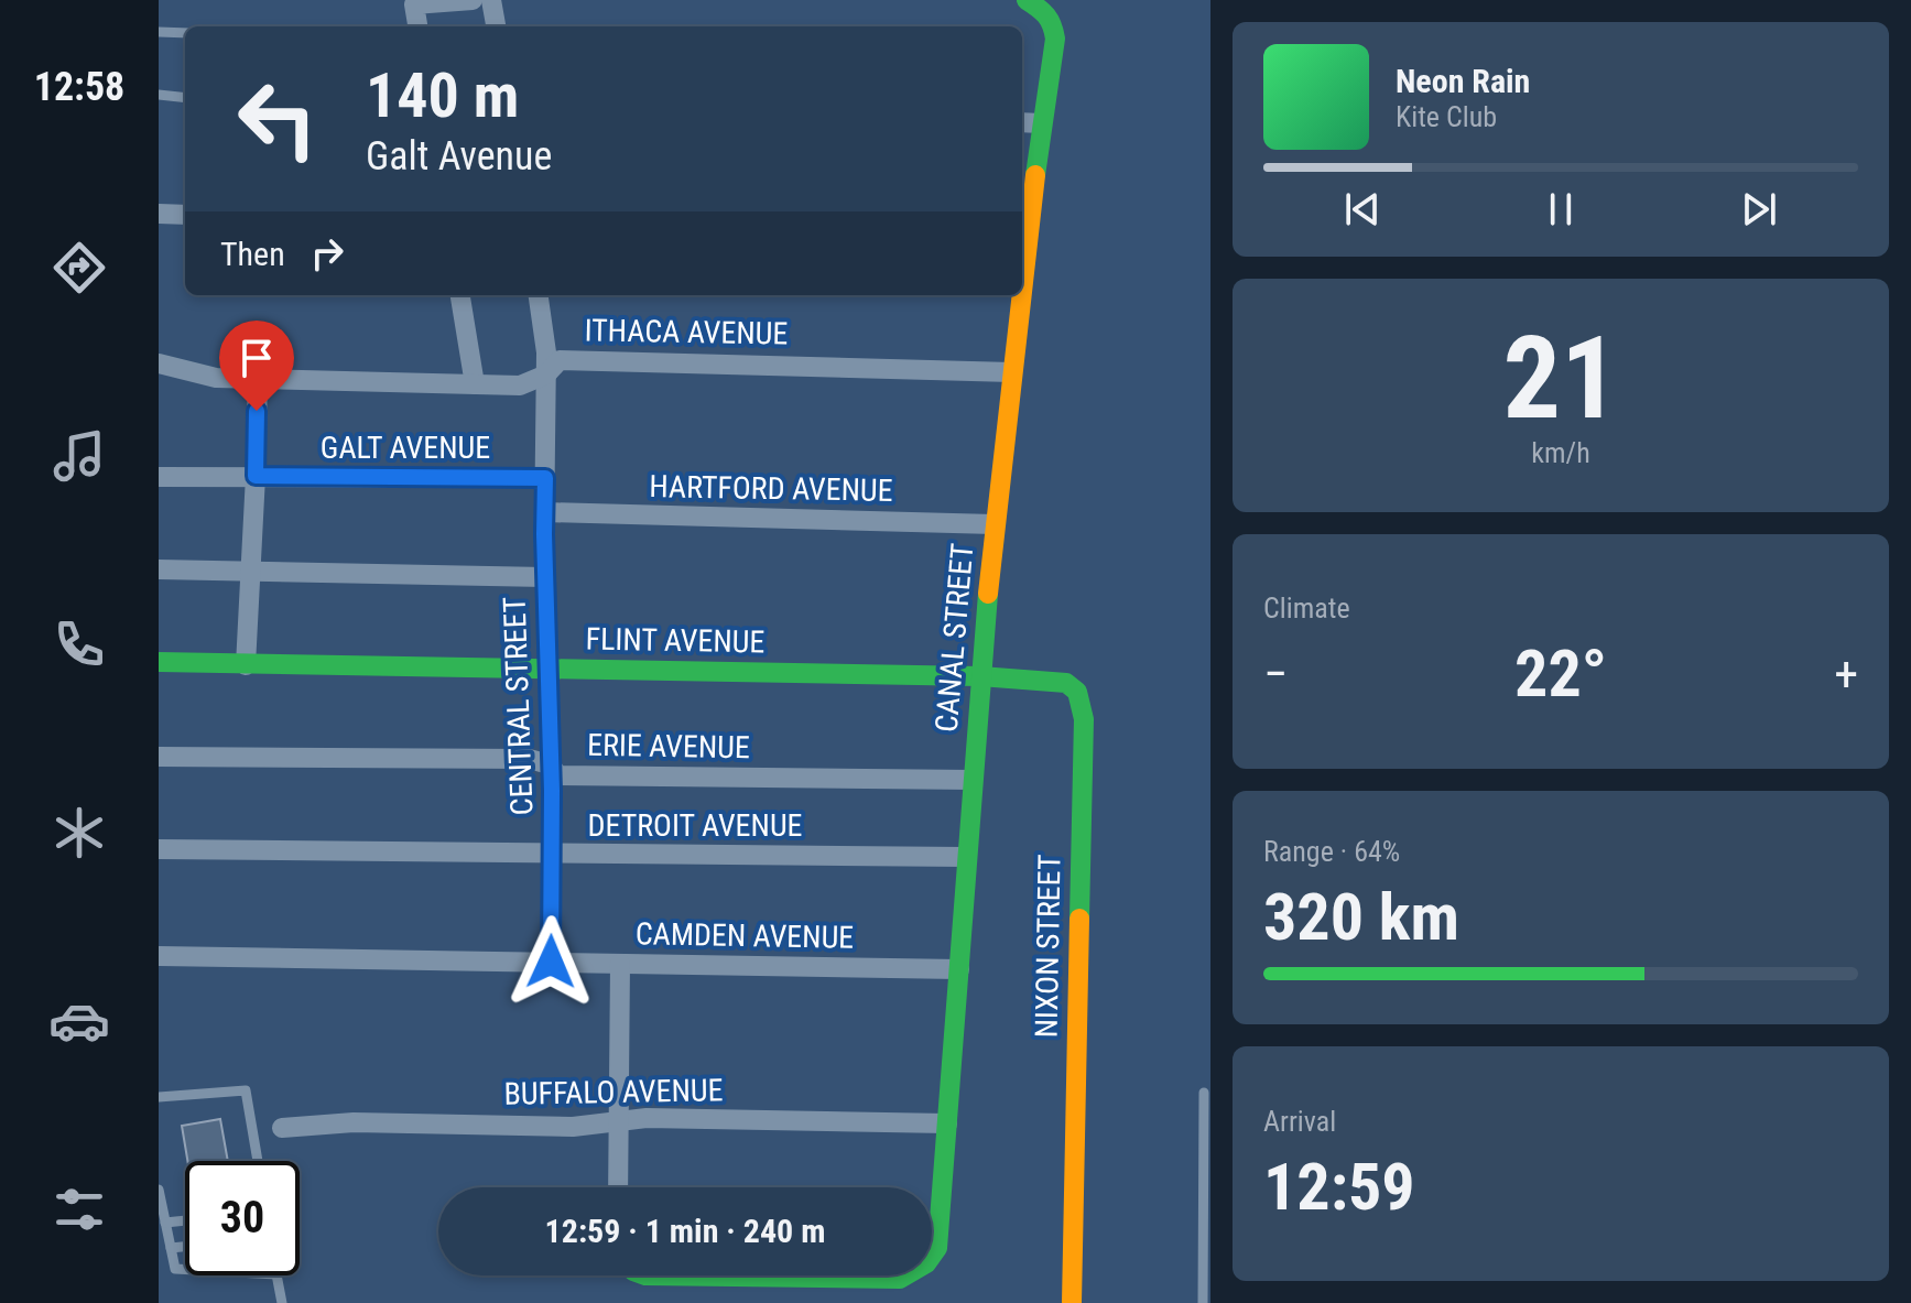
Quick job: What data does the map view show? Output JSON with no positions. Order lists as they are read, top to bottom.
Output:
{
  "streets": {
    "street": [
      "ITHACA AVENUE",
      "GALT AVENUE",
      "HARTFORD AVENUE",
      "CANAL STREET",
      "FLINT AVENUE",
      "CENTRAL STREET",
      "ERIE AVENUE",
      "DETROIT AVENUE",
      "CAMDEN AVENUE",
      "NIXON STREET",
      "BUFFALO AVENUE"
    ]
  },
  "crossings": [
    ["ITHACA AVENUE", "CANAL STREET"],
    ["ITHACA AVENUE", "CENTRAL STREET"],
    ["GALT AVENUE", "CENTRAL STREET"],
    ["HARTFORD AVENUE", "CANAL STREET"],
    ["HARTFORD AVENUE", "CENTRAL STREET"],
    ["CANAL STREET", "FLINT AVENUE"],
    ["CANAL STREET", "ERIE AVENUE"],
    ["CANAL STREET", "DETROIT AVENUE"],
    ["CANAL STREET", "CAMDEN AVENUE"],
    ["CANAL STREET", "NIXON STREET"],
    ["CANAL STREET", "BUFFALO AVENUE"],
    ["FLINT AVENUE", "CENTRAL STREET"],
    ["FLINT AVENUE", "NIXON STREET"],
    ["CENTRAL STREET", "ERIE AVENUE"],
    ["CENTRAL STREET", "DETROIT AVENUE"],
    ["CENTRAL STREET", "CAMDEN AVENUE"]
  ],
  "page": {
    "tabs": "12:58",
    "turn": ["140 m", "Galt Avenue"],
    "song": ["Neon Rain", "Kite Club"],
    "then": "Then",
    "tile": [
      ["21", "km/h"],
      "Climate",
      ["Range · 64%", "320 km"],
      ["Arrival", "12:59"]
    ],
    "heat": ["−", "22°", "+"],
    "limit": "30",
    "trip": "12:59 · 1 min · 240 m"
  }
}
